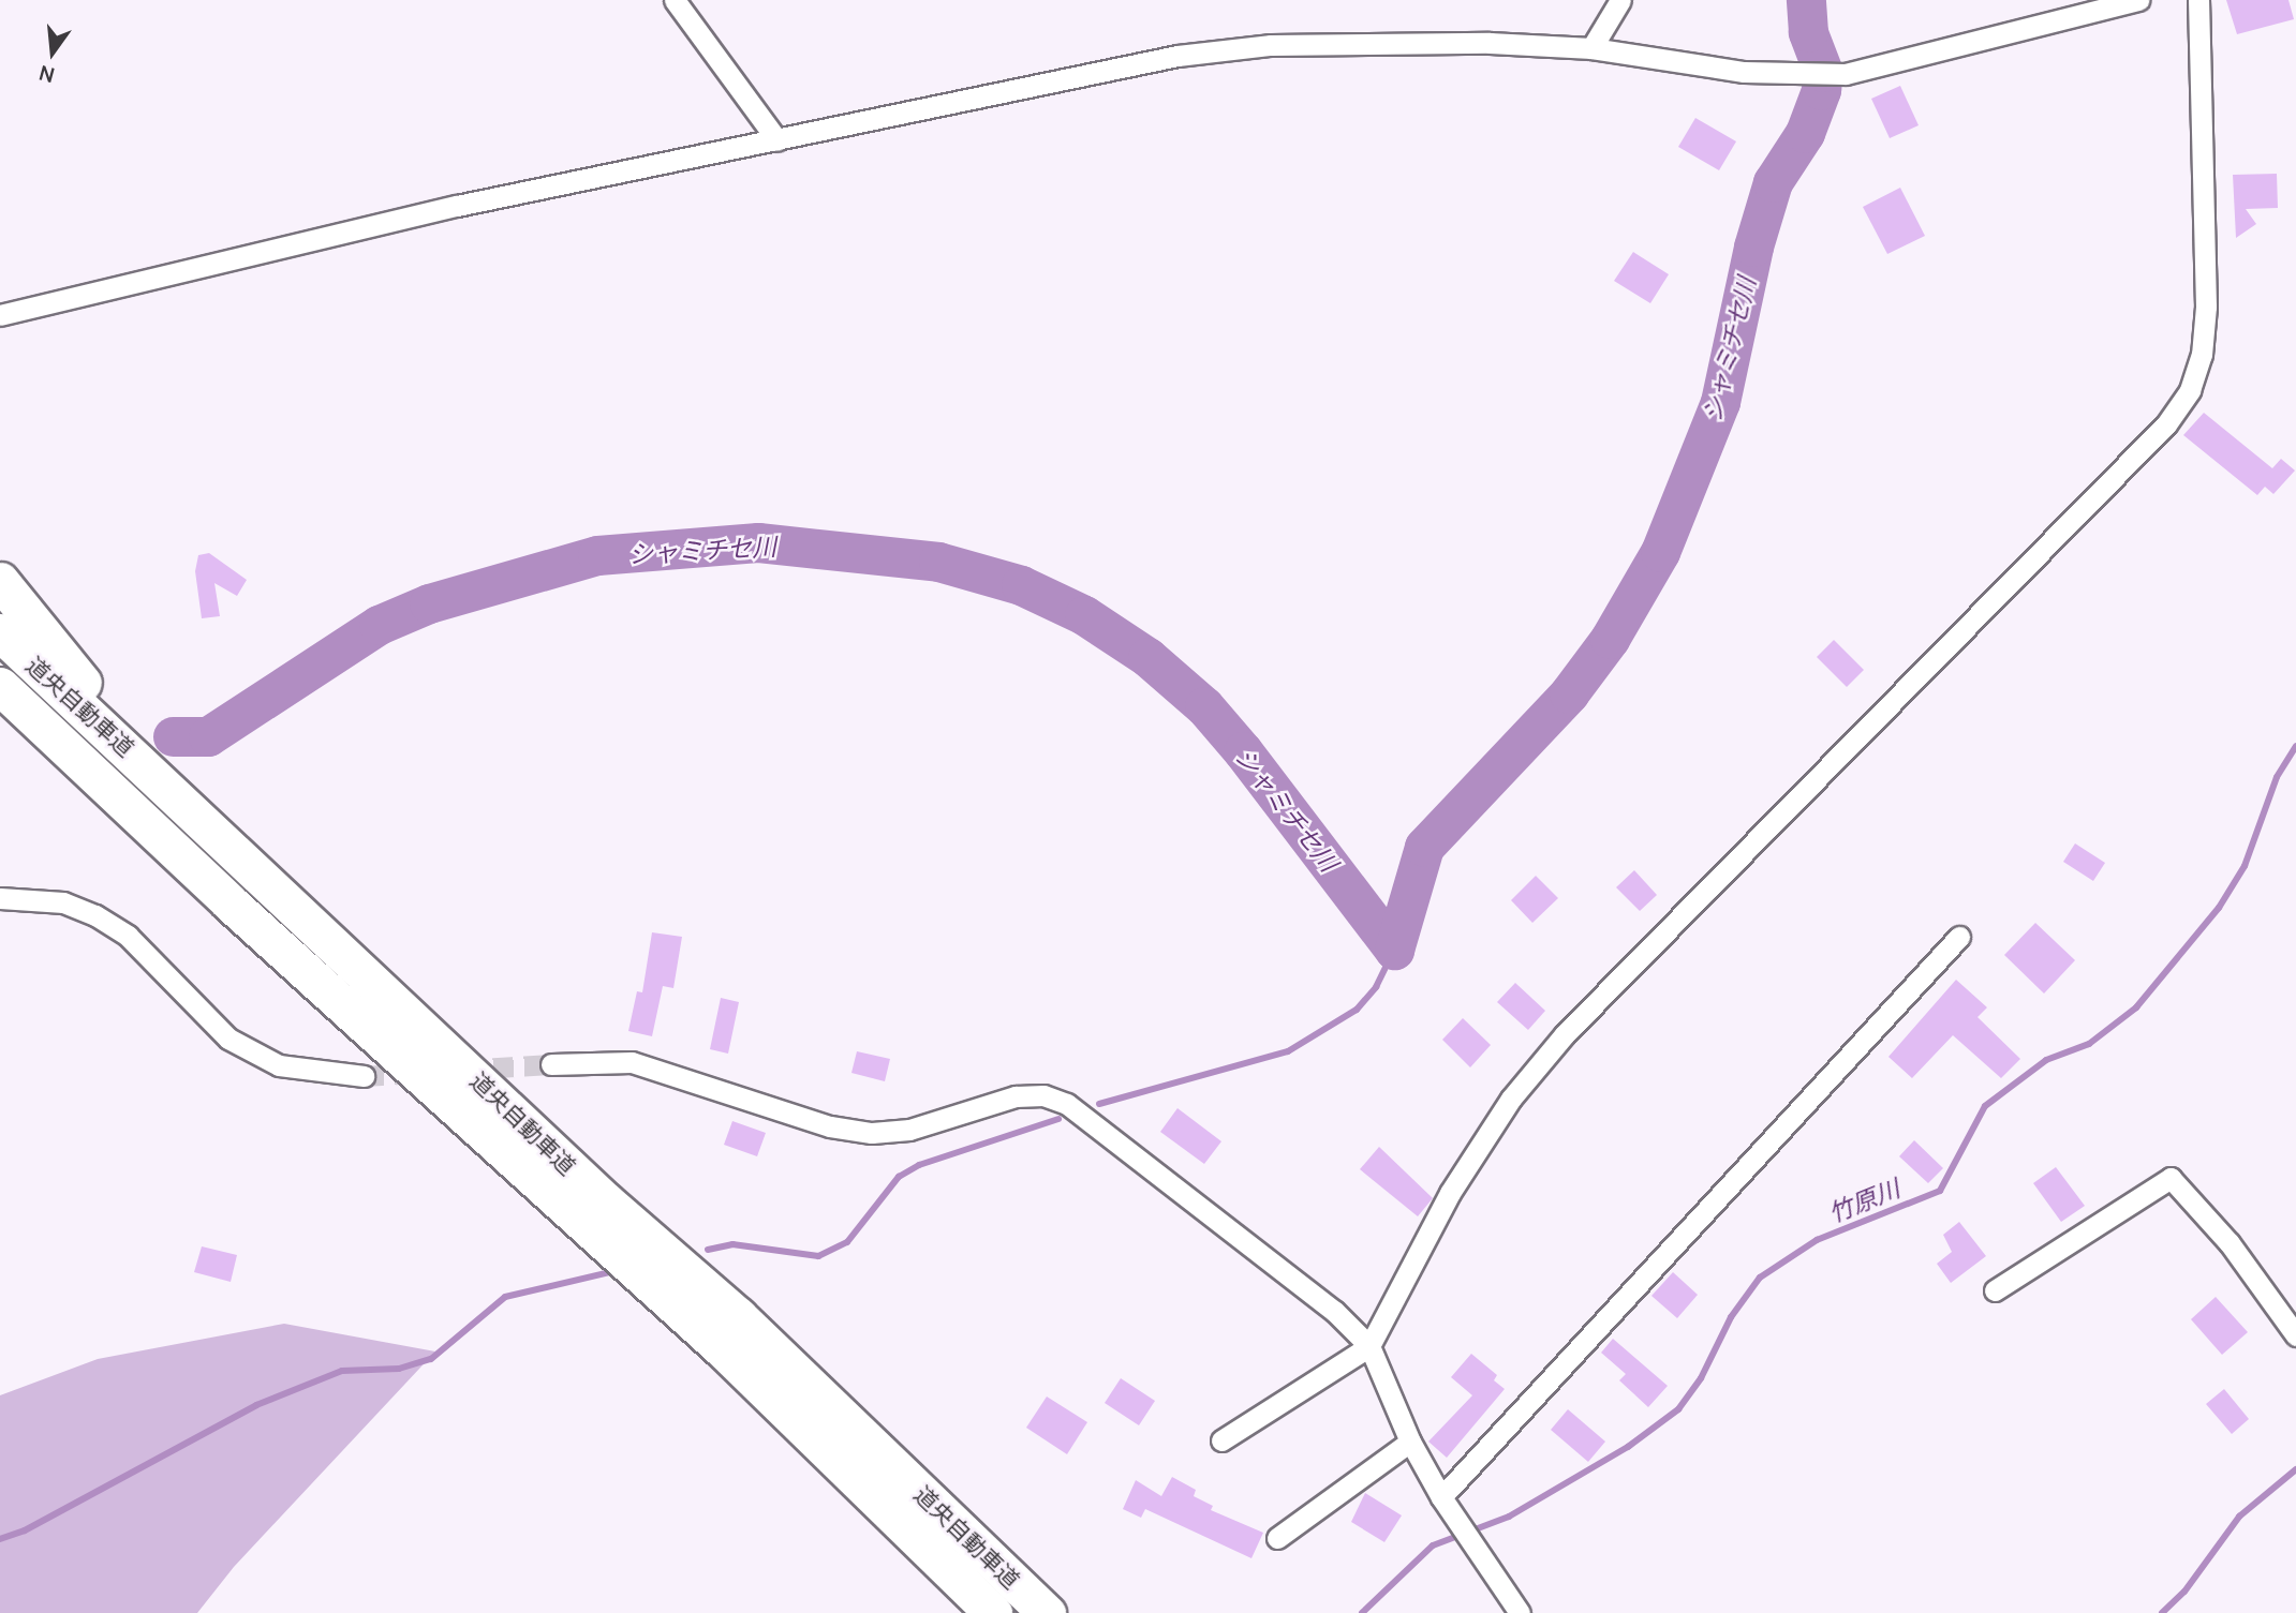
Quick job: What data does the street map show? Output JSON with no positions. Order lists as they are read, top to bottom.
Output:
{
  "streets": {
    "highway": ["道央自動車道"]
  },
  "water": ["シャミチセ川", "竹原川"],
  "north": "bottom"
}
